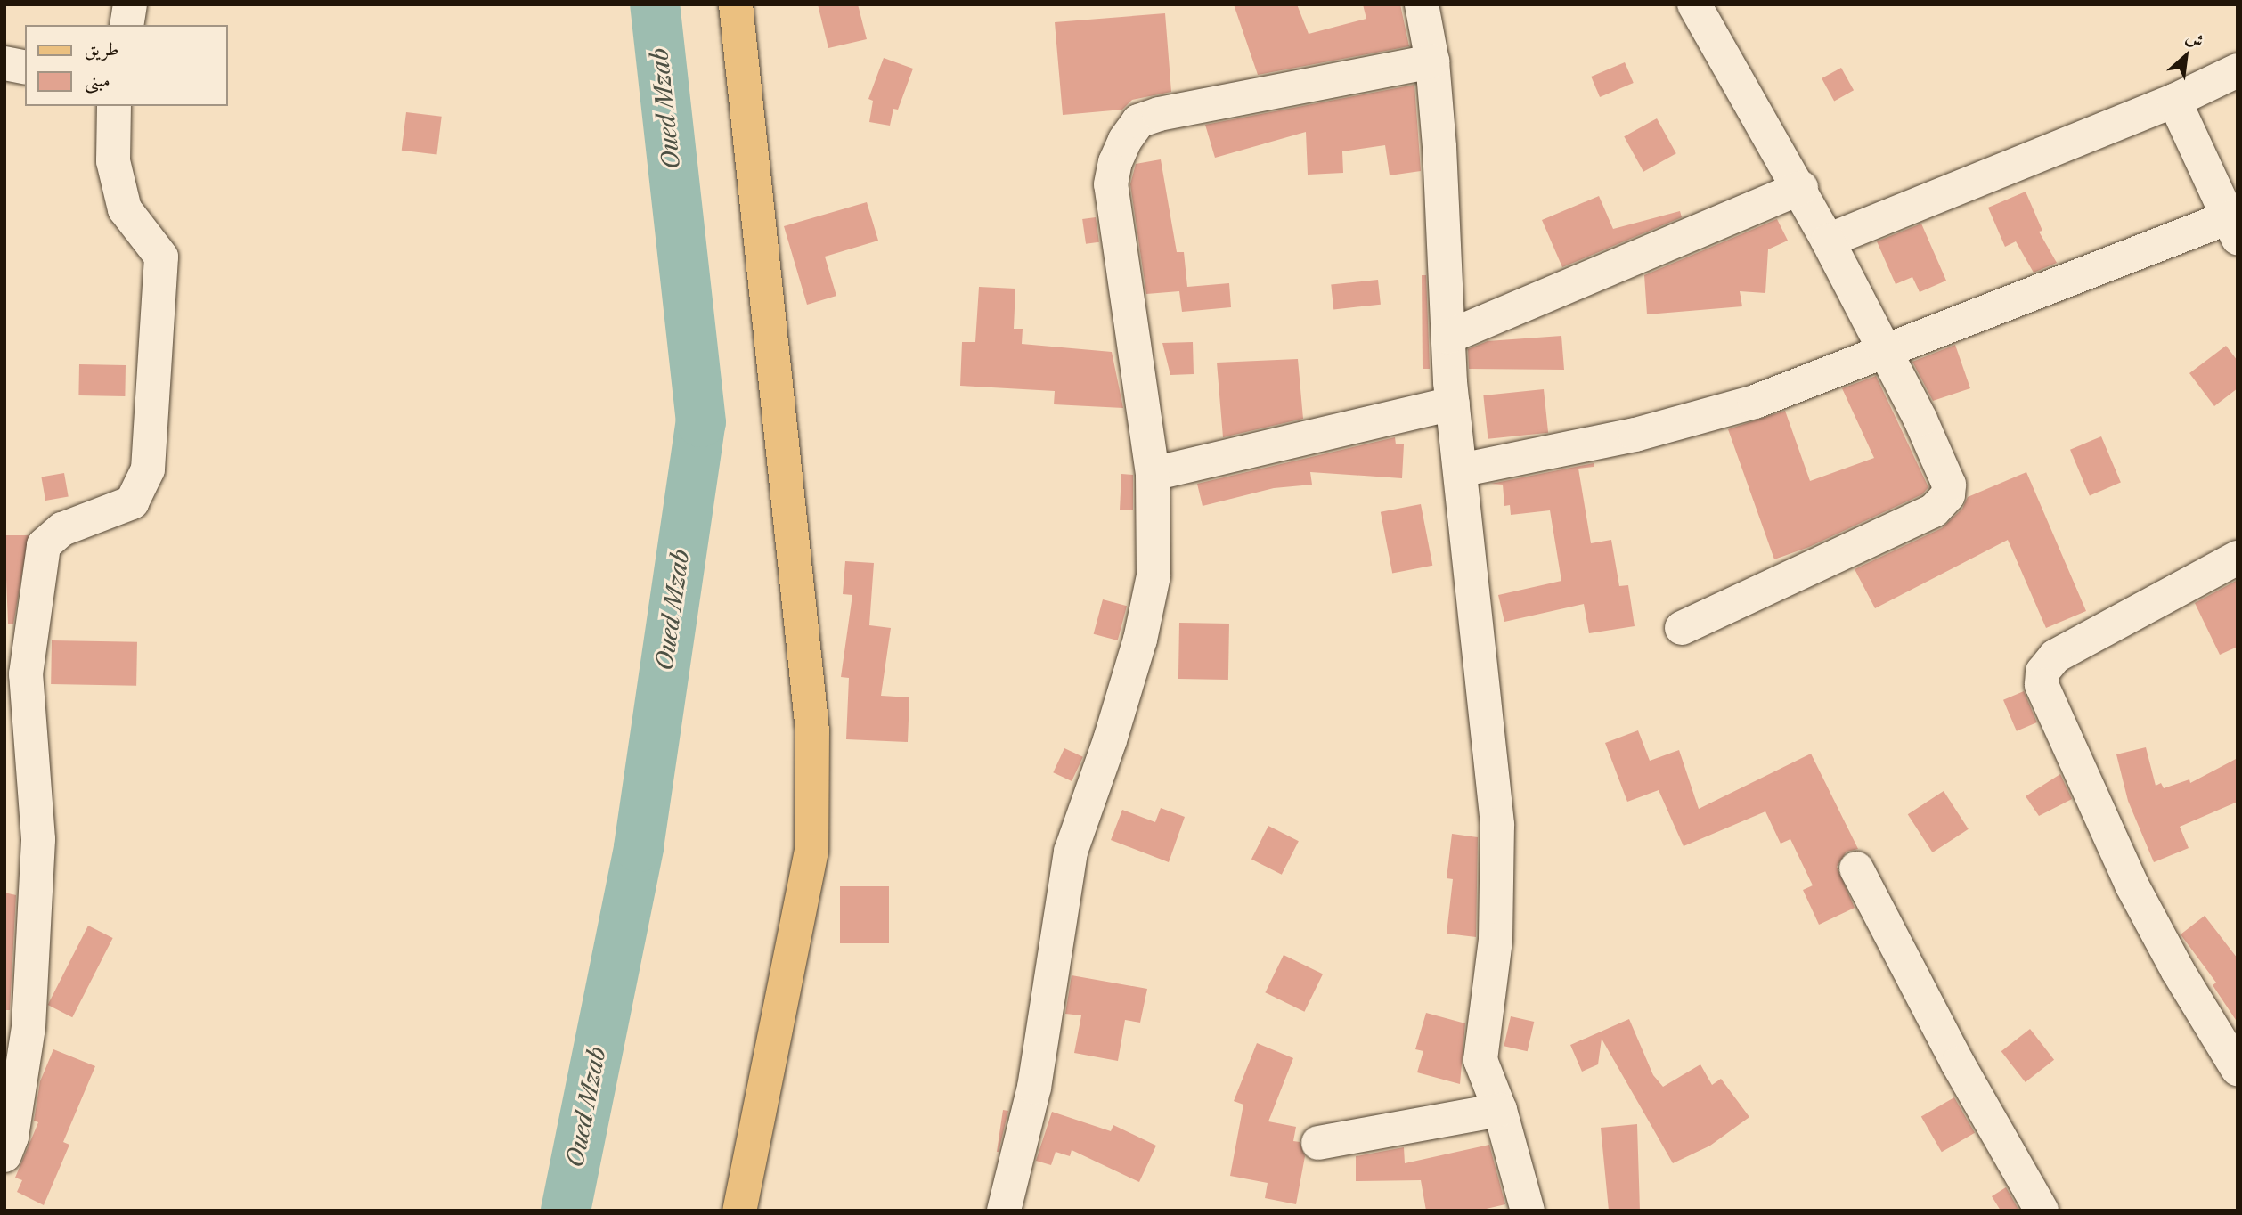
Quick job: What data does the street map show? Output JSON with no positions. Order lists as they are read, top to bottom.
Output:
{
  "water": ["Oued Mzab"],
  "legend": ["طريق", "مبنى"],
  "north": "top right"
}
